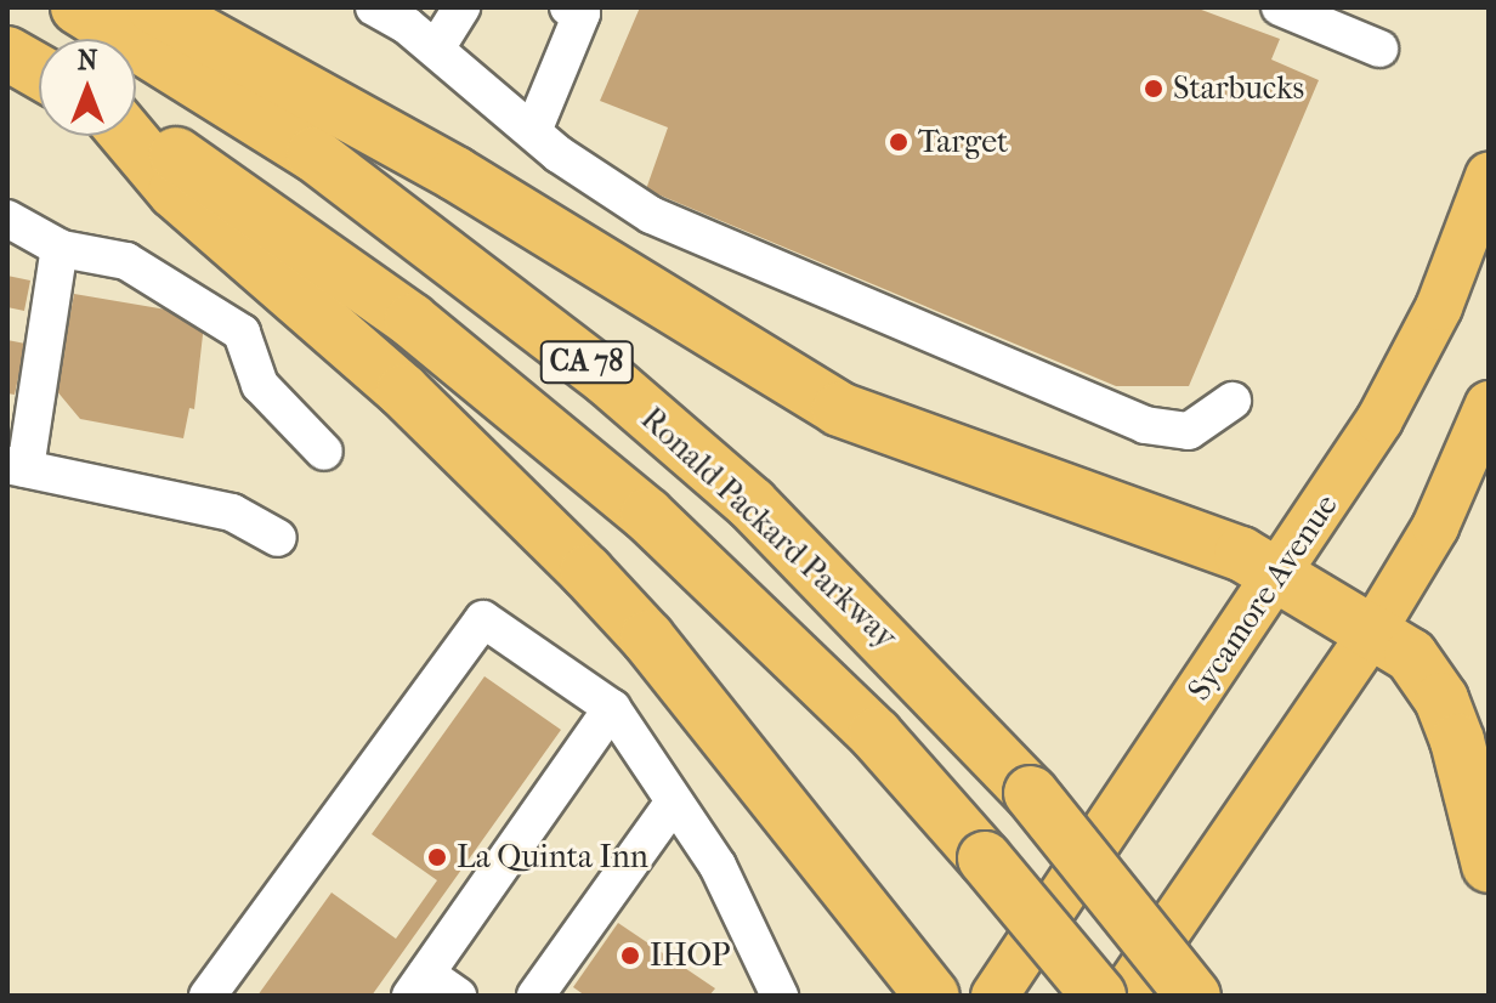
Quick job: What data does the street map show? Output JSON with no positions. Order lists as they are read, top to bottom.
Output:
{
  "streets": {
    "highway": ["CA 78", "Ronald Packard Parkway"],
    "main road": ["Sycamore Avenue"]
  },
  "places": [
    "Starbucks",
    "Target",
    "La Quinta Inn",
    "IHOP"
  ],
  "north": "top"
}
